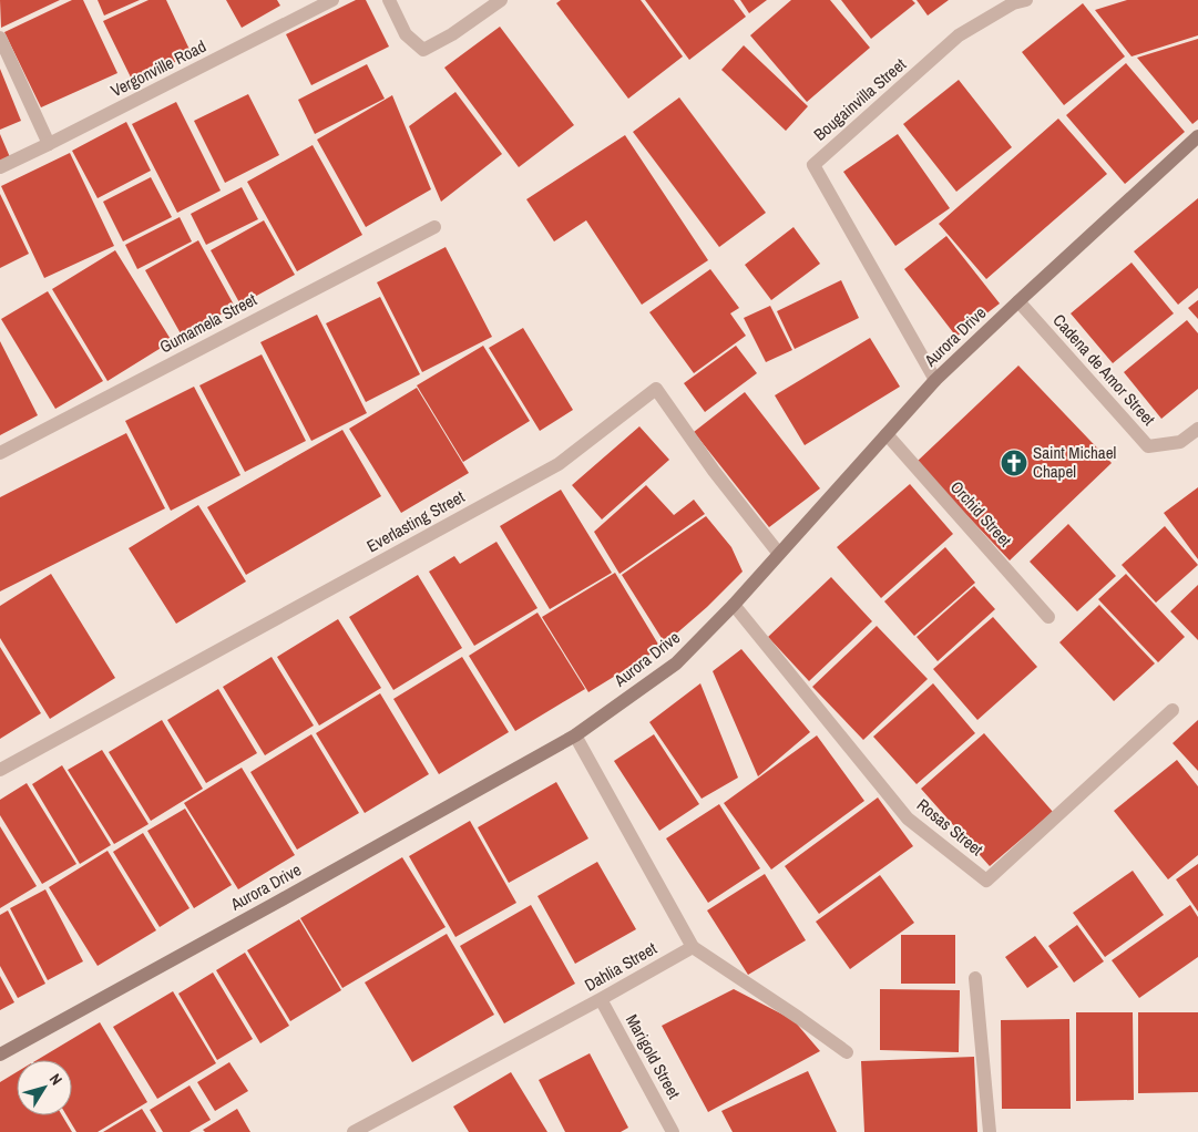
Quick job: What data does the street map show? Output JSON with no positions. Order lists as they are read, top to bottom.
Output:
{
  "streets": {
    "street": [
      "Vergonville Road",
      "Bougainvilla Street",
      "Gumamela Street",
      "Aurora Drive",
      "Cadena de Amor Street",
      "Orchid Street",
      "Everlasting Street",
      "Rosas Street",
      "Dahlia Street",
      "Marigold Street"
    ]
  },
  "crossings": [
    ["Bougainvilla Street", "Aurora Drive"],
    ["Aurora Drive", "Cadena de Amor Street"],
    ["Aurora Drive", "Orchid Street"],
    ["Aurora Drive", "Everlasting Street"],
    ["Aurora Drive", "Rosas Street"],
    ["Dahlia Street", "Marigold Street"]
  ],
  "places": {
    "church": ["Saint Michael Chapel"]
  },
  "north": "top right"
}
